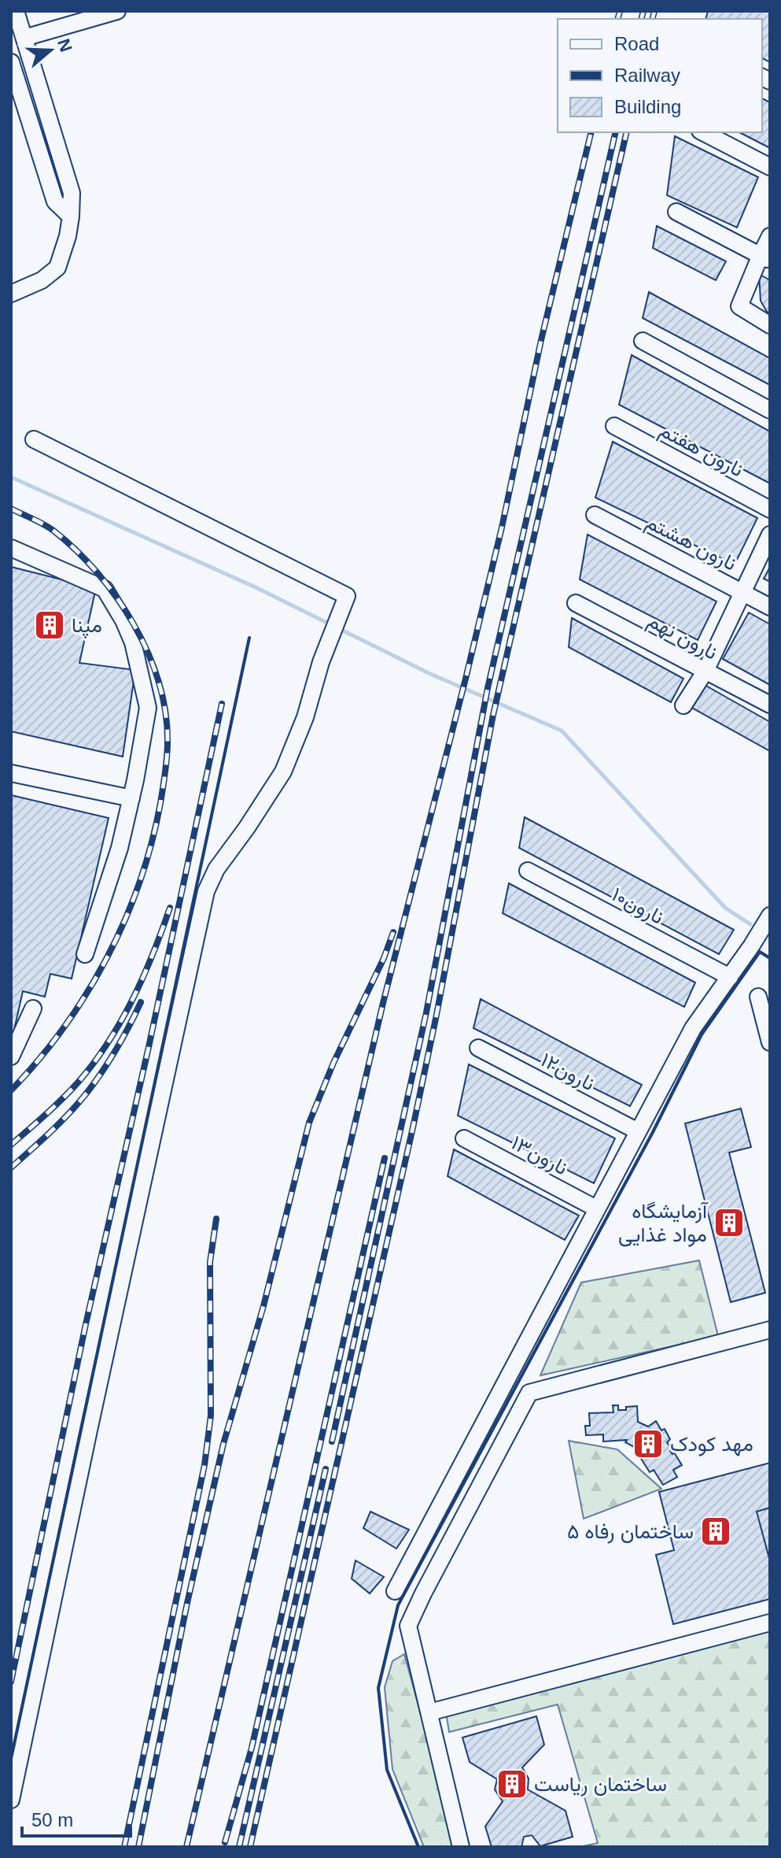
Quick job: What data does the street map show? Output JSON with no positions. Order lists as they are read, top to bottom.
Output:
{
  "streets": {
    "lane": [
      "نارون هفتم",
      "نارون هشتم",
      "نارون نهم",
      "نارون۱۰",
      "نارون۱۲",
      "نارون۱۳"
    ]
  },
  "places": {
    "building": [
      "مپنا",
      "آزمایشگاه مواد غذایی",
      "مهد کودک",
      "۵ ساختمان رفاه",
      "ساختمان ریاست"
    ]
  },
  "legend": ["Road", "Railway", "Building"],
  "scale_bar": "50 m",
  "north": "right"
}
